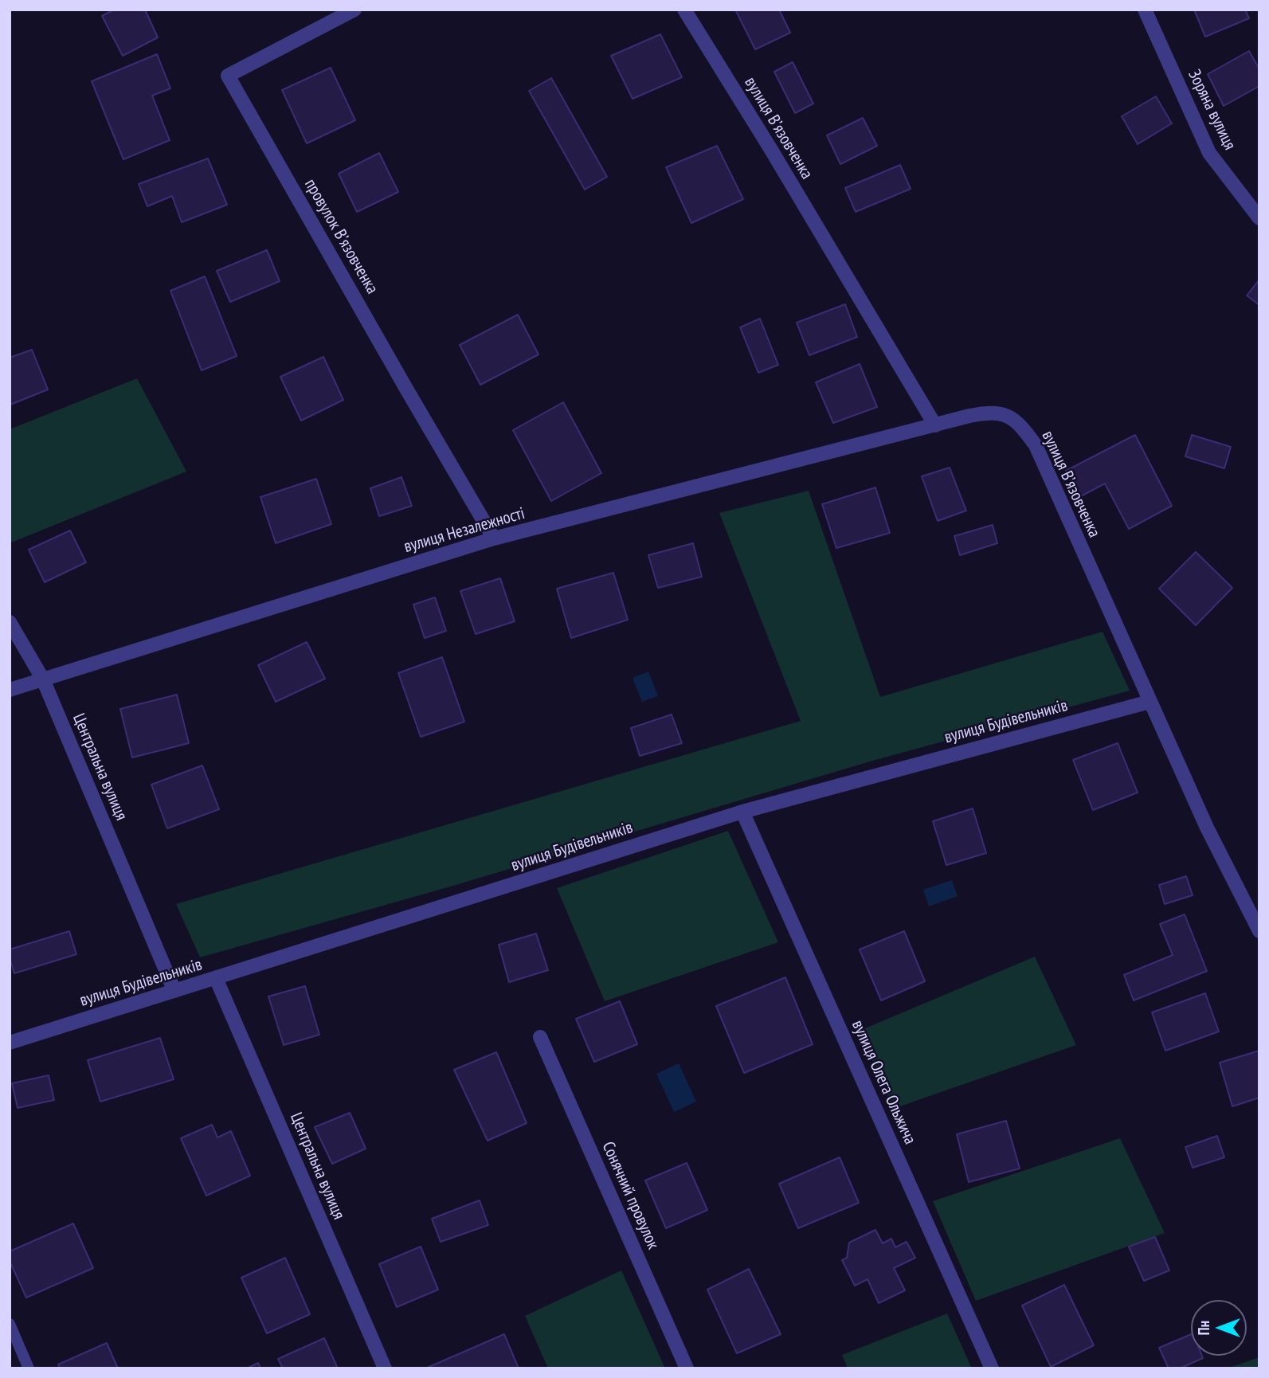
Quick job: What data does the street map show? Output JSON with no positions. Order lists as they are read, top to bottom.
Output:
{
  "streets": {
    "street": [
      "Зоряна вулиця",
      "вулиця Вʼязовченка",
      "провулок Вʼязовченка",
      "вулиця Незалежності",
      "вулиця Будівельників",
      "Центральна вулиця",
      "вулиця Олега Ольжича",
      "Сонячний провулок"
    ]
  },
  "crossings": [
    ["вулиця Вʼязовченка", "вулиця Незалежності"],
    ["вулиця Вʼязовченка", "вулиця Будівельників"],
    ["провулок Вʼязовченка", "вулиця Незалежності"],
    ["вулиця Незалежності", "Центральна вулиця"],
    ["вулиця Будівельників", "Центральна вулиця"],
    ["вулиця Будівельників", "вулиця Олега Ольжича"]
  ],
  "north": "left"
}
